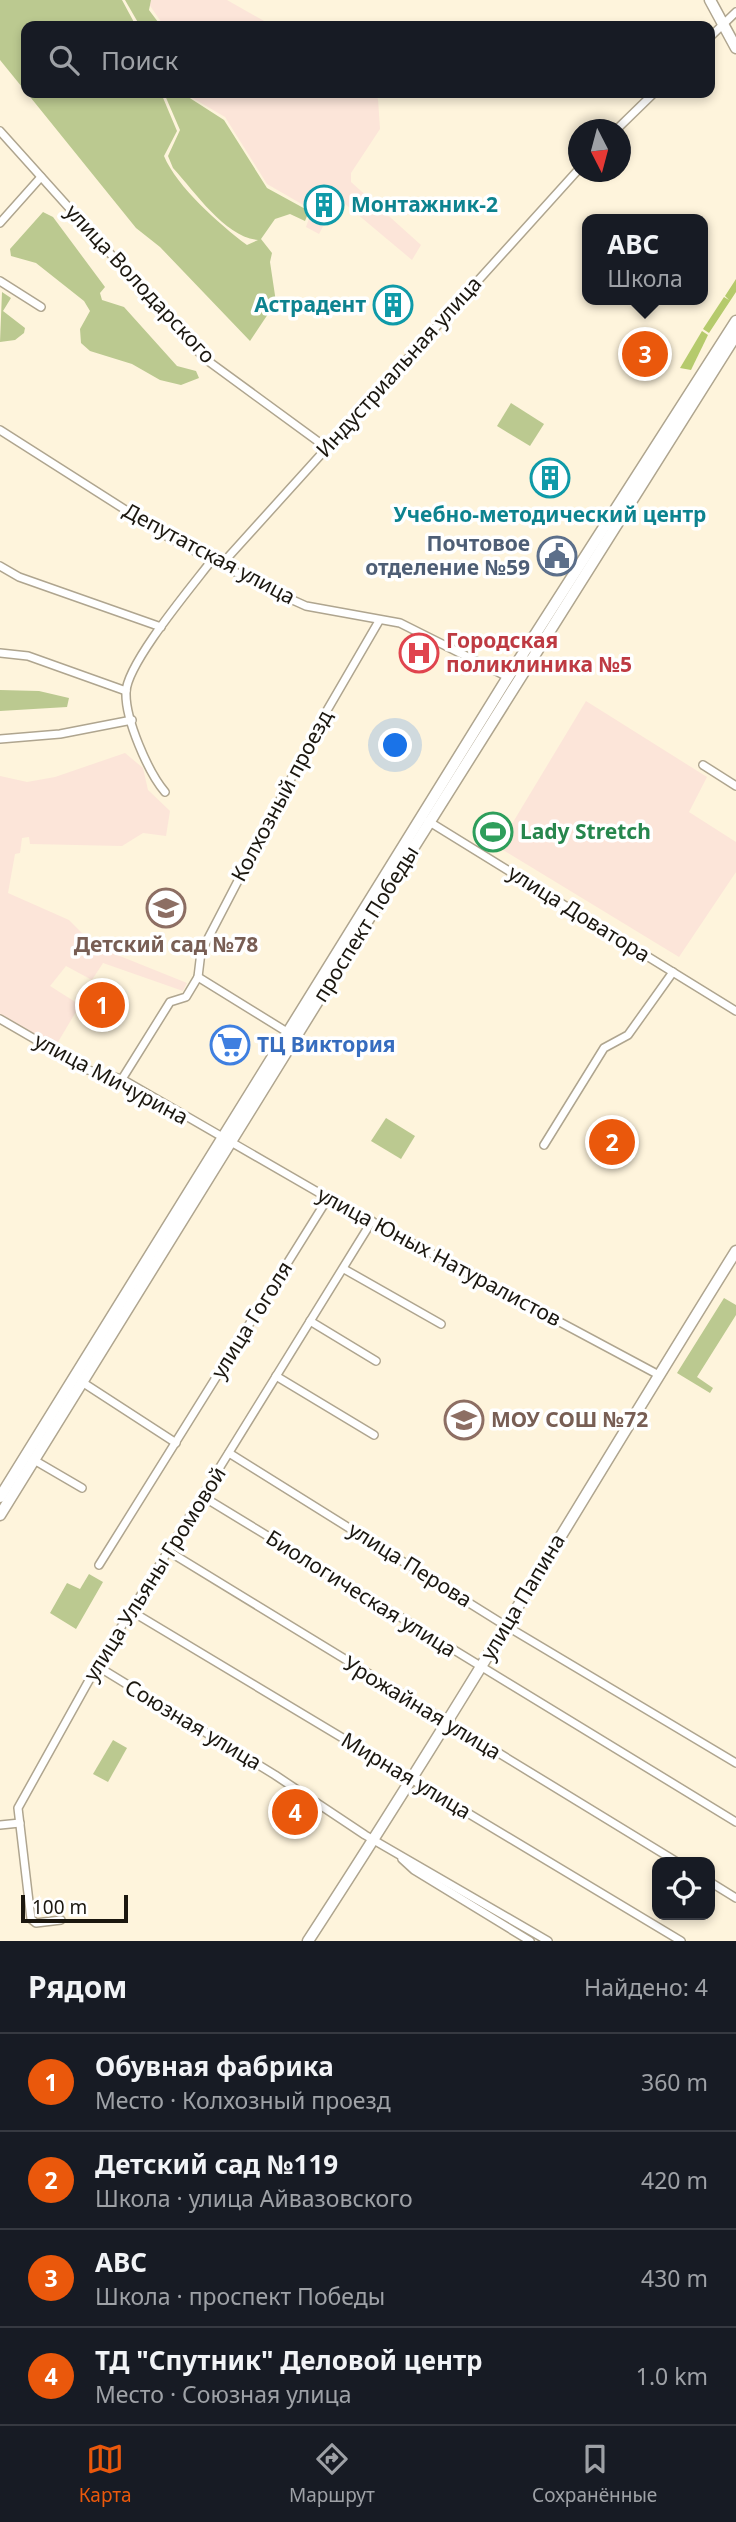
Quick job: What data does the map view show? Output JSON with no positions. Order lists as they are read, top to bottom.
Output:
{
  "streets": {
    "main road": ["проспект Победы", "улица Папина"],
    "street": [
      "улица Володарского",
      "Индустриальная улица",
      "Депутатская улица",
      "Колхозный проезд",
      "улица Доватора",
      "улица Мичурина",
      "улица Юных Натуралистов",
      "улица Гоголя",
      "улица Перова",
      "улица Ульяны Громовой",
      "Биологическая улица",
      "Урожайная улица",
      "Союзная улица",
      "Мирная улица"
    ]
  },
  "crossings": [
    ["улица Володарского", "Индустриальная улица"],
    ["Индустриальная улица", "Депутатская улица"],
    ["Депутатская улица", "Колхозный проезд"],
    ["Депутатская улица", "проспект Победы"],
    ["улица Доватора", "проспект Победы"],
    ["проспект Победы", "улица Мичурина"],
    ["проспект Победы", "улица Юных Натуралистов"],
    ["улица Мичурина", "улица Юных Натуралистов"],
    ["улица Юных Натуралистов", "улица Гоголя"],
    ["улица Юных Натуралистов", "улица Ульяны Громовой"],
    ["улица Юных Натуралистов", "улица Папина"],
    ["улица Перова", "улица Ульяны Громовой"],
    ["улица Перова", "улица Папина"],
    ["улица Ульяны Громовой", "Биологическая улица"],
    ["улица Ульяны Громовой", "Урожайная улица"],
    ["улица Ульяны Громовой", "Союзная улица"],
    ["улица Ульяны Громовой", "Мирная улица"],
    ["Биологическая улица", "улица Папина"],
    ["улица Папина", "Урожайная улица"],
    ["улица Папина", "Союзная улица"],
    ["улица Папина", "Мирная улица"]
  ],
  "places": {
    "building": ["Монтажник-2", "Астрадент", "Учебно-методический центр"],
    "public building": ["Почтовое отделение №59"],
    "hospital": ["Городская поликлиника №5"],
    "sports": ["Lady Stretch"],
    "school or university": ["Детский сад №78", "МОУ СОШ №72"],
    "supermarket": ["ТЦ Виктория"]
  },
  "scale_bar": "100 m",
  "north": "bottom",
  "page": {
    "search": "Поиск",
    "popup": ["АВС", "Школа"],
    "pins": [
      "3",
      "1",
      "2",
      "4"
    ],
    "scale": "100 m",
    "heading": ["Рядом", "Найдено: 4"],
    "list": [
      {
        "mark": "1",
        "name": "Обувная фабрика",
        "note": "Место · Колхозный проезд",
        "value": "360 m"
      },
      {
        "mark": "2",
        "name": "Детский сад №119",
        "note": "Школа · улица Айвазовского",
        "value": "420 m"
      },
      {
        "mark": "3",
        "name": "АВС",
        "note": "Школа · проспект Победы",
        "value": "430 m"
      },
      {
        "mark": "4",
        "name": "ТД \"Спутник\" Деловой центр",
        "note": "Место · Союзная улица",
        "value": "1.0 km"
      }
    ],
    "nav": ["Карта", "Маршрут", "Сохранённые"]
  }
}
